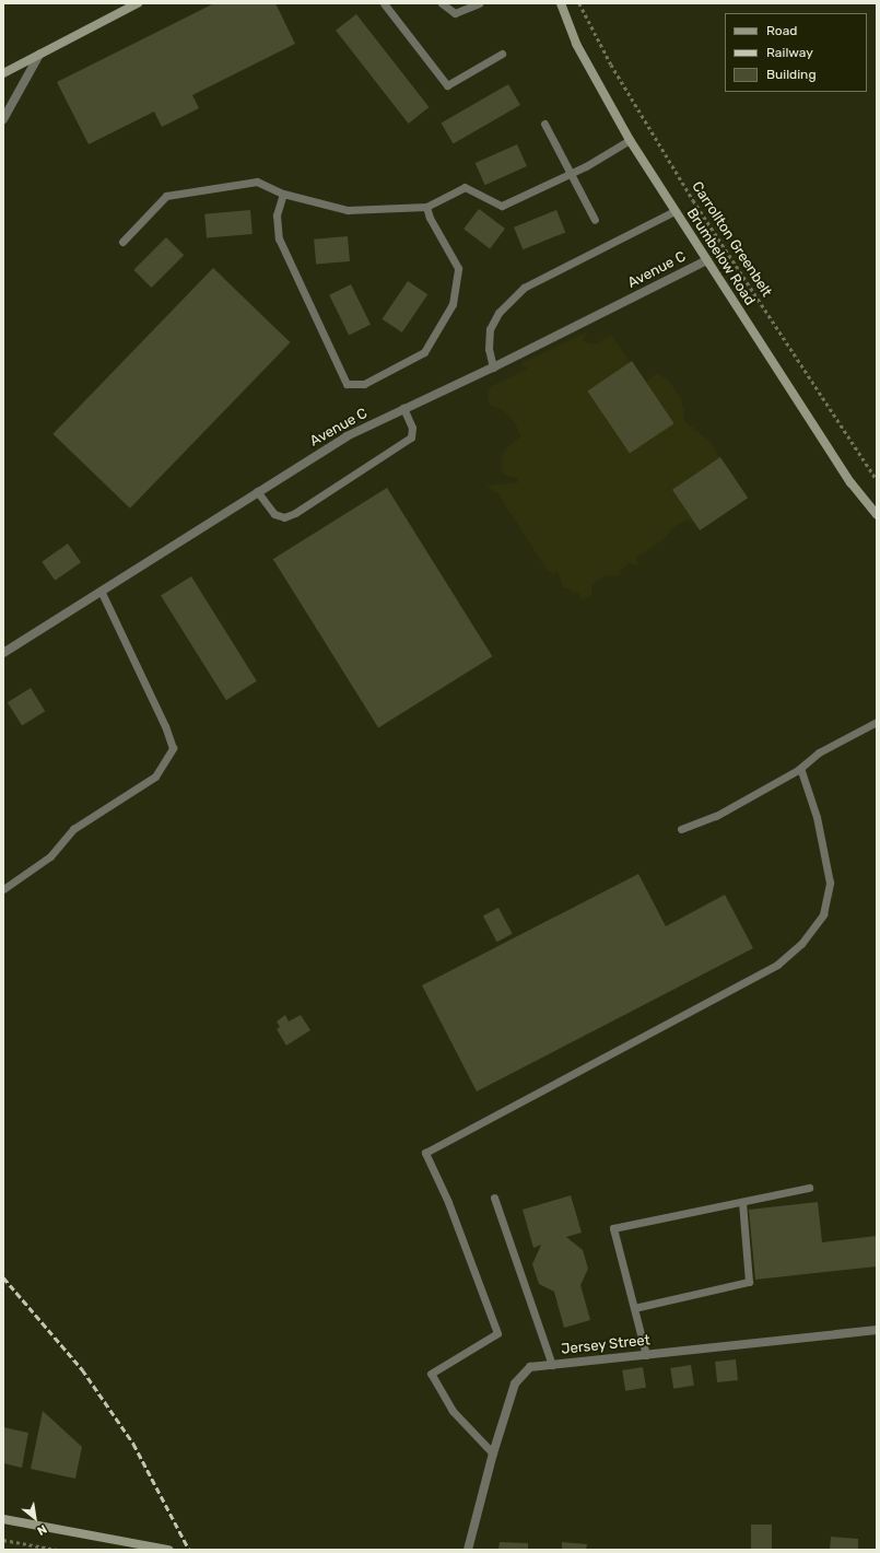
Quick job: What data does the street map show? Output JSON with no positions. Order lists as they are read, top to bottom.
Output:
{
  "streets": {
    "street": ["Brumbelow Road", "Avenue C", "Jersey Street"],
    "path": ["Carrollton Greenbelt"]
  },
  "crossings": [
    ["Brumbelow Road", "Avenue C"]
  ],
  "legend": ["Road", "Railway", "Building"],
  "north": "bottom right"
}
